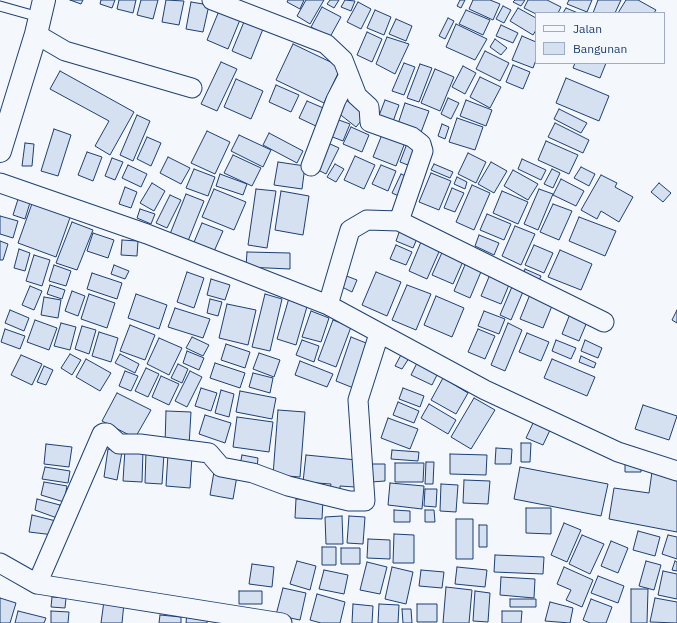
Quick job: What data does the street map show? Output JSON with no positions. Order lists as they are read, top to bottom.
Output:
{
  "legend": ["Jalan", "Bangunan"]
}
